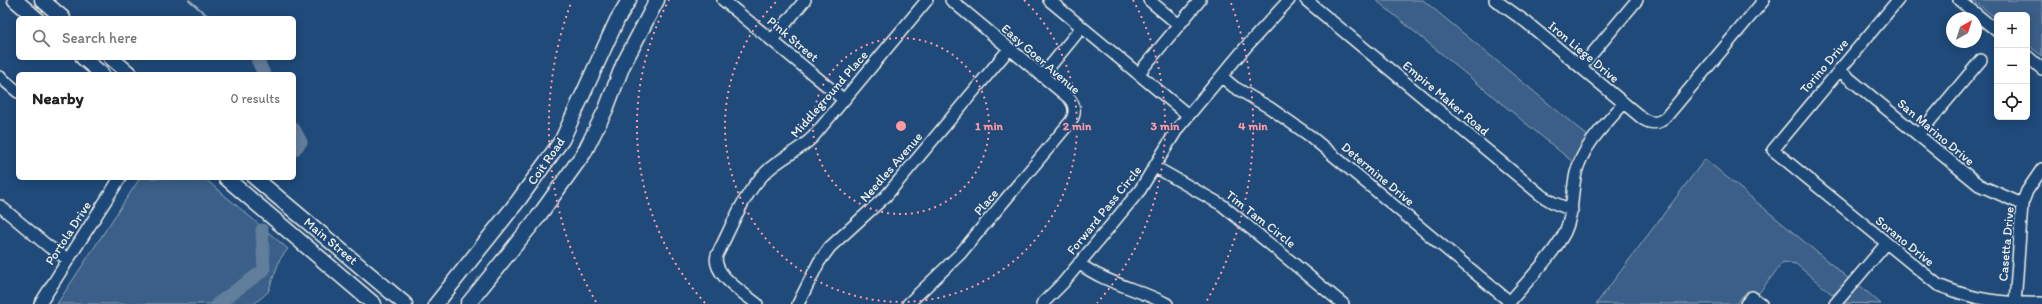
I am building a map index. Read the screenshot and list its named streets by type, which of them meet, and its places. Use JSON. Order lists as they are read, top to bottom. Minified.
{"streets":{"main road":["Coit Road","Main Street"],"street":["Pink Street","Iron Liege Drive","Easy Goer Avenue","Torino Drive","Middleground Place","Empire Maker Road","San Marino Drive","Needles Avenue","Determine Drive","Place","Forward Pass Circle","Tim Tam Circle","Portola Drive","Sorano Drive","Casetta Drive"]},"crossings":[["Pink Street","Middleground Place"],["Easy Goer Avenue","Needles Avenue"],["Easy Goer Avenue","Place"],["Torino Drive","San Marino Drive"],["Torino Drive","Sorano Drive"],["San Marino Drive","Casetta Drive"],["Determine Drive","Forward Pass Circle"],["Forward Pass Circle","Tim Tam Circle"],["Sorano Drive","Casetta Drive"]],"north":"top right","page":{"map_buttons":["+","−"],"search":"Search here","heading":["Nearby","0 results"]},"rings":["1 min","2 min","3 min","4 min"]}
